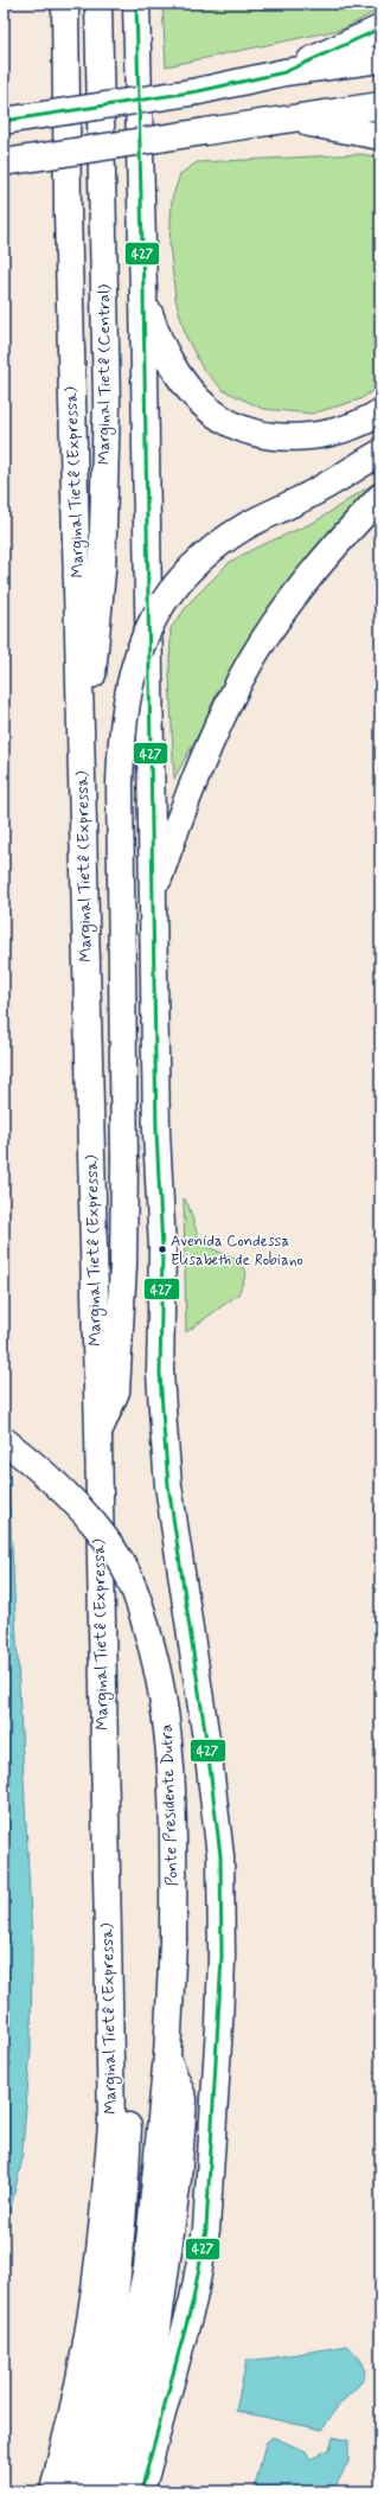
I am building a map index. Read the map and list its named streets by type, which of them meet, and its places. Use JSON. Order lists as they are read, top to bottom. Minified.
{"streets":{"highway":["Marginal Tietê (Central)","Marginal Tietê (Expressa)","Ponte Presidente Dutra"]},"crossings":[["Marginal Tietê (Central)","Marginal Tietê (Expressa)"]],"places":["Avenida Condessa Elisabeth de Robiano"],"lines":["transit line 427"]}
